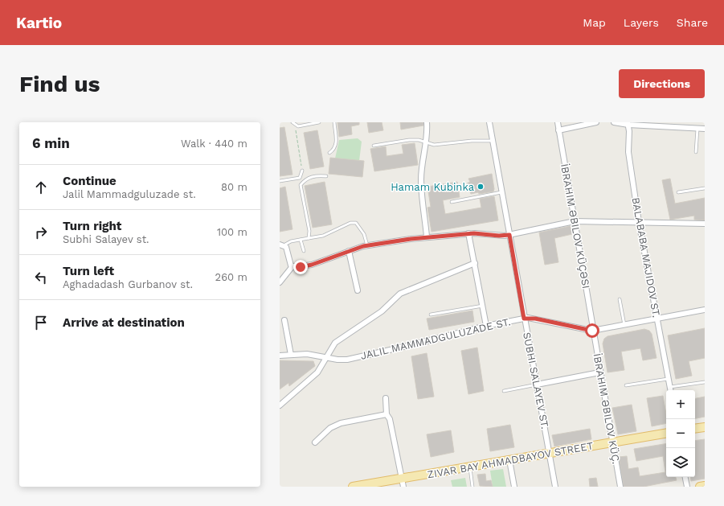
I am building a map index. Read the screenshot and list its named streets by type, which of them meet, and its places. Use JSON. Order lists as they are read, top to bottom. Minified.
{"streets":{"main road":["ZIVAR BAY AHMADBAYOV STREET"],"street":["İBRAHIM ƏBILOV KÜÇƏSI","BALABABA MAJIDOV ST.","JALIL MAMMADGULUZADE ST.","SUBHI SALAYEV ST.","İBRAHIM ƏBILOV KÜÇ."]},"crossings":[["İBRAHIM ƏBILOV KÜÇƏSI","JALIL MAMMADGULUZADE ST."],["İBRAHIM ƏBILOV KÜÇƏSI","İBRAHIM ƏBILOV KÜÇ."],["BALABABA MAJIDOV ST.","JALIL MAMMADGULUZADE ST."],["JALIL MAMMADGULUZADE ST.","SUBHI SALAYEV ST."],["JALIL MAMMADGULUZADE ST.","İBRAHIM ƏBILOV KÜÇ."],["SUBHI SALAYEV ST.","ZIVAR BAY AHMADBAYOV STREET"],["İBRAHIM ƏBILOV KÜÇ.","ZIVAR BAY AHMADBAYOV STREET"]],"places":["Hamam Kubinka"],"page":{"header":"Kartio","nav":["Map","Layers","Share"],"buttons":"Directions","title":"Find us","heading":["6 min","Walk · 440 m"],"list":[["Continue","Jalil Mammadguluzade st.","80 m"],["Turn right","Subhi Salayev st.","100 m"],["Turn left","Aghadadash Gurbanov st.","260 m"],"Arrive at destination"],"map_buttons":["+","−"]}}
